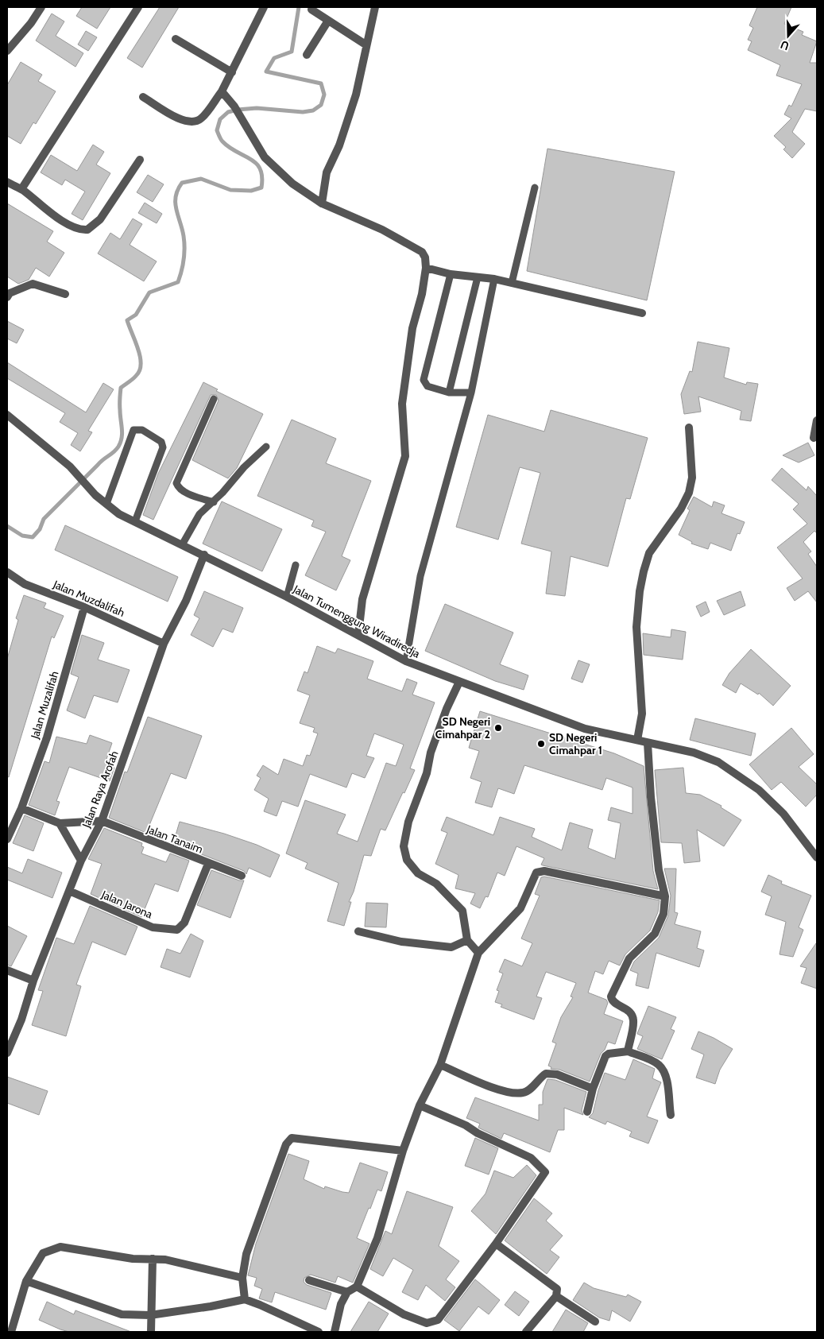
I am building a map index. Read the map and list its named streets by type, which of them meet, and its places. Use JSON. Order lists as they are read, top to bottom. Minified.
{"streets":{"street":["Jalan Muzdalifah","Jalan Tumenggung Wiradiredja","Jalan Muzalifah","Jalan Raya Arofah","Jalan Tanaim","Jalan Jarona"]},"crossings":[["Jalan Muzdalifah","Jalan Muzalifah"],["Jalan Muzdalifah","Jalan Raya Arofah"],["Jalan Tumenggung Wiradiredja","Jalan Raya Arofah"],["Jalan Raya Arofah","Jalan Tanaim"],["Jalan Raya Arofah","Jalan Jarona"],["Jalan Tanaim","Jalan Jarona"]],"places":["SD Negeri Cimahpar 2","SD Negeri Cimahpar 1"],"north":"bottom"}
